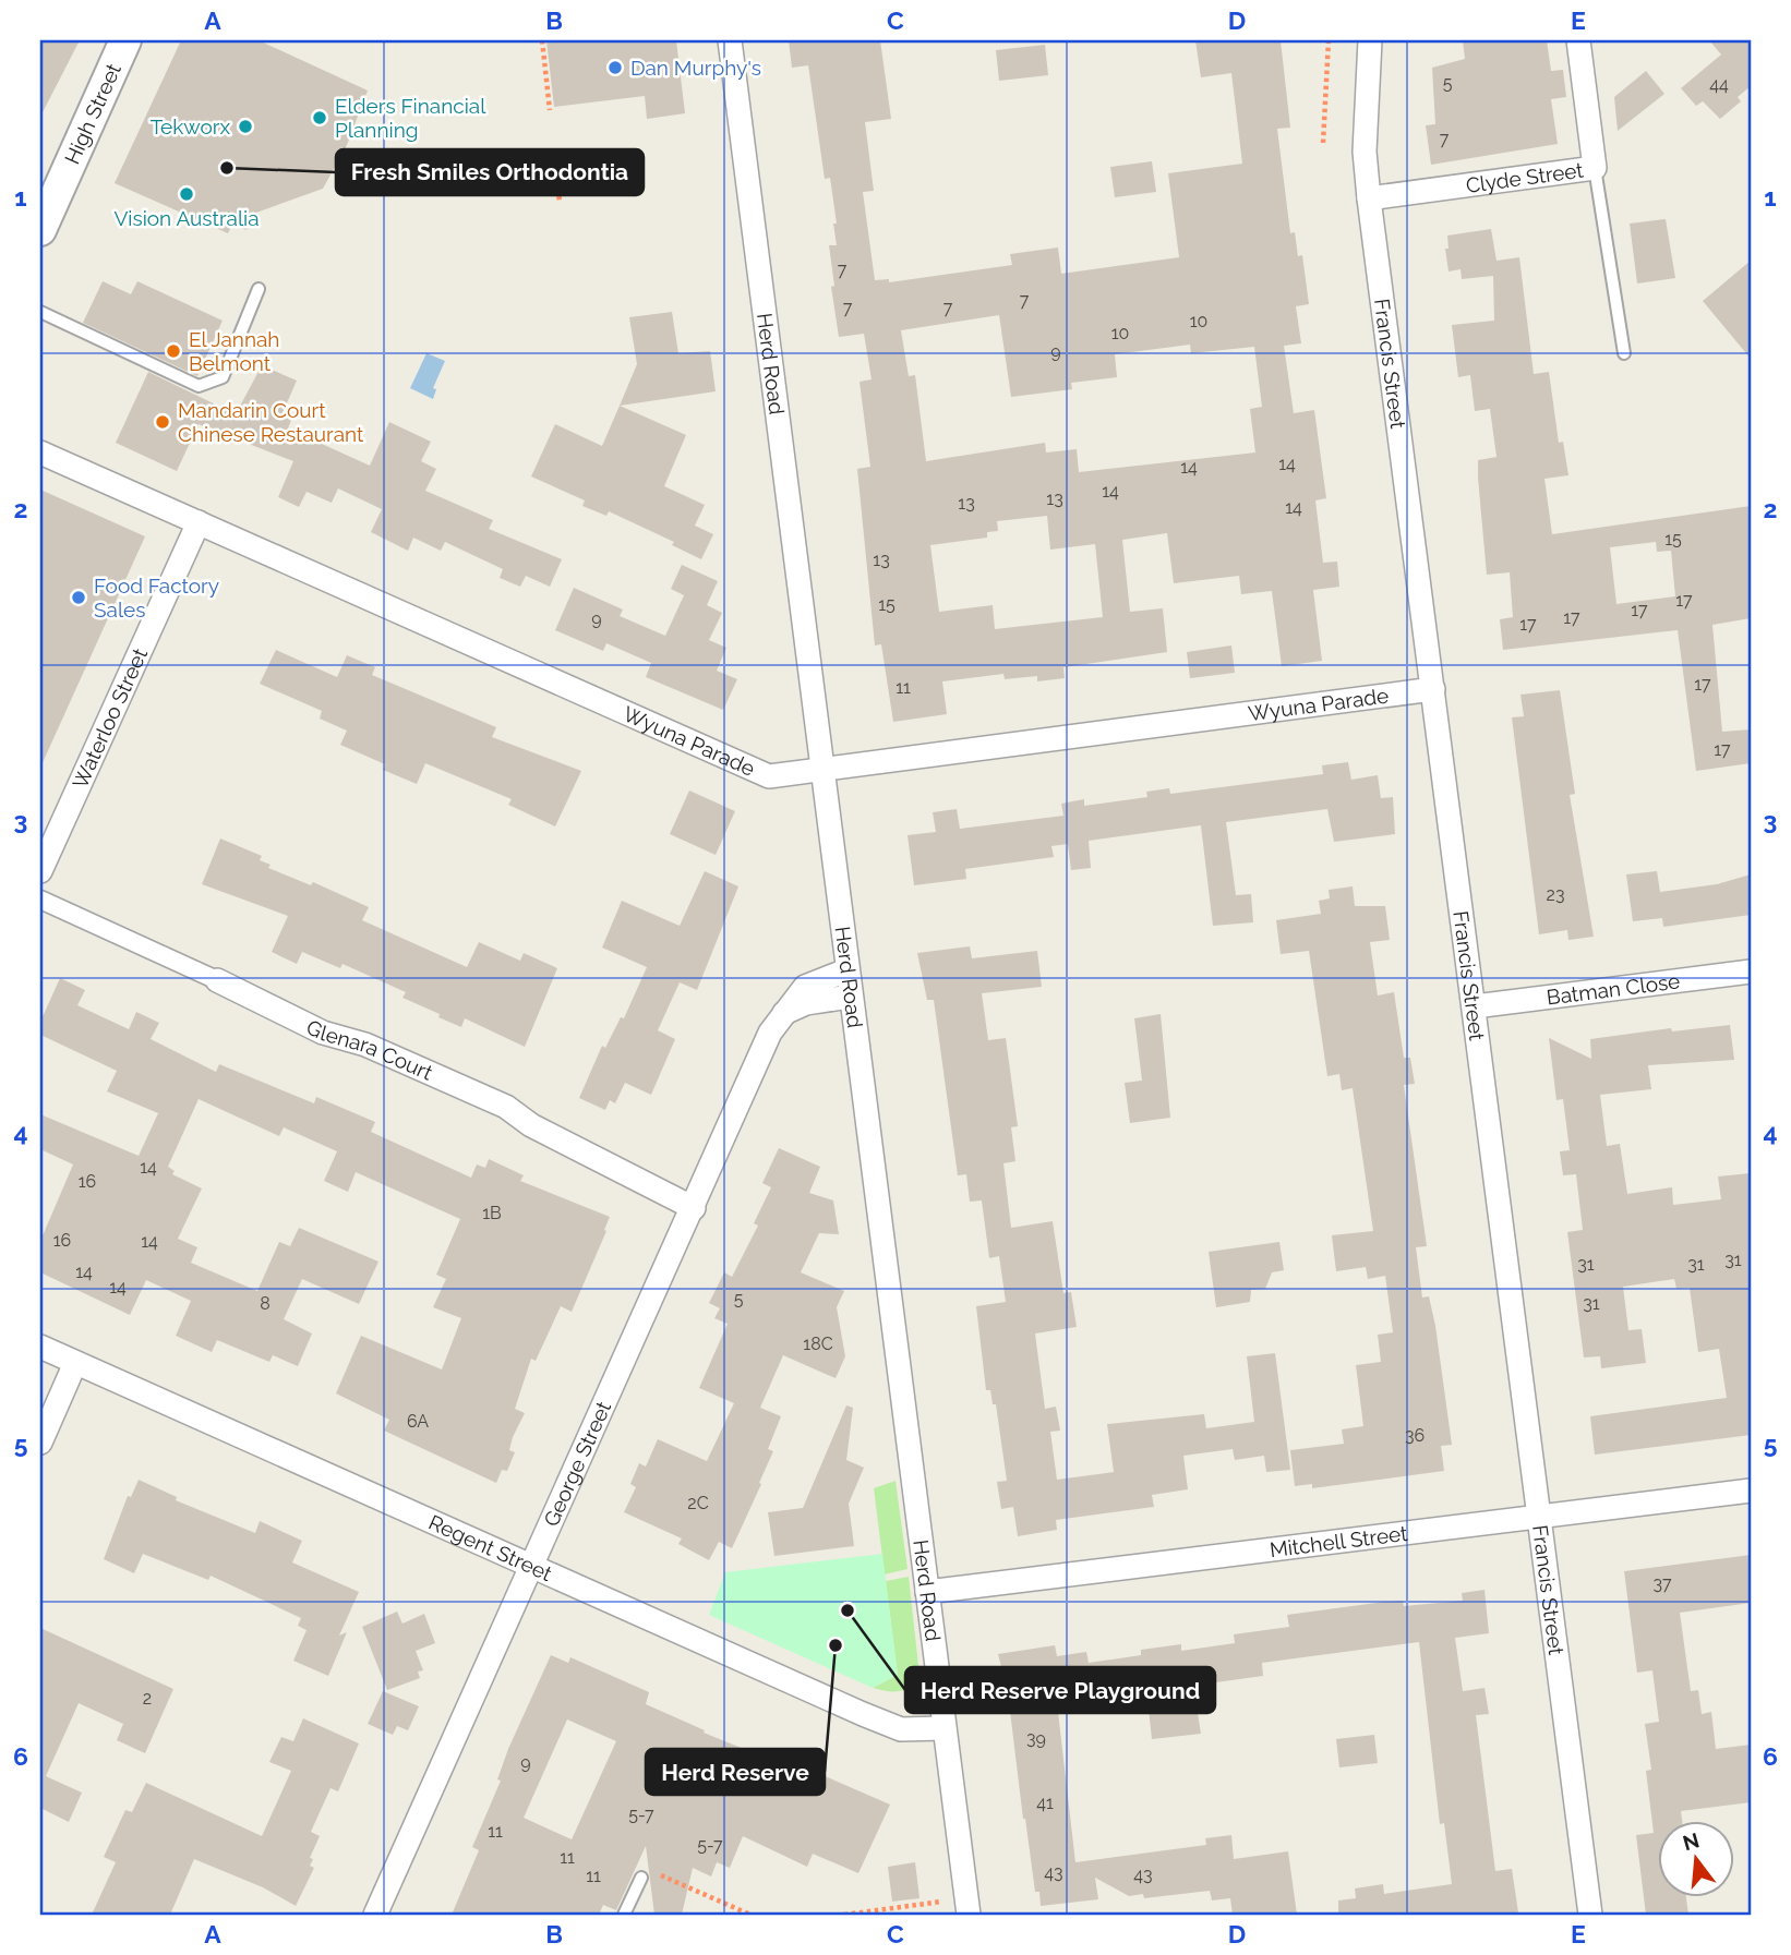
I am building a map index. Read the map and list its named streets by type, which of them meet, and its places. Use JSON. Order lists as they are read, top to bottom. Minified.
{"streets":{"street":["High Street","Clyde Street","Herd Road","Francis Street","Wyuna Parade","Waterloo Street","Batman Close","Glenara Court","George Street","Mitchell Street","Regent Street"]},"crossings":[["Clyde Street","Francis Street"],["Herd Road","Wyuna Parade"],["Herd Road","George Street"],["Herd Road","Mitchell Street"],["Herd Road","Regent Street"],["Francis Street","Wyuna Parade"],["Francis Street","Batman Close"],["Francis Street","Mitchell Street"],["Wyuna Parade","Waterloo Street"],["Glenara Court","George Street"],["George Street","Regent Street"]],"places":["Dan Murphy's","Elders Financial Planning","Tekworx","Fresh Smiles Orthodontia","Vision Australia","El Jannah Belmont","Mandarin Court Chinese Restaurant","Food Factory Sales","Herd Reserve Playground","Herd Reserve"],"house_numbers":["5","44","7","7","7","7","7","10","10","9","14","14","14","13","13","14","15","13","17","15","17","17","9","17","17","11","17","23","14","16","1B","16","14","31","31","31","14","14","5","8","31","18C","6A","36","2C","37","2","39","9","41","5-7","11","5-7","11","43","43","11"],"north":"top","grid":{"columns":["A","B","C","D","E"],"rows":["1","2","3","4","5","6"]}}
